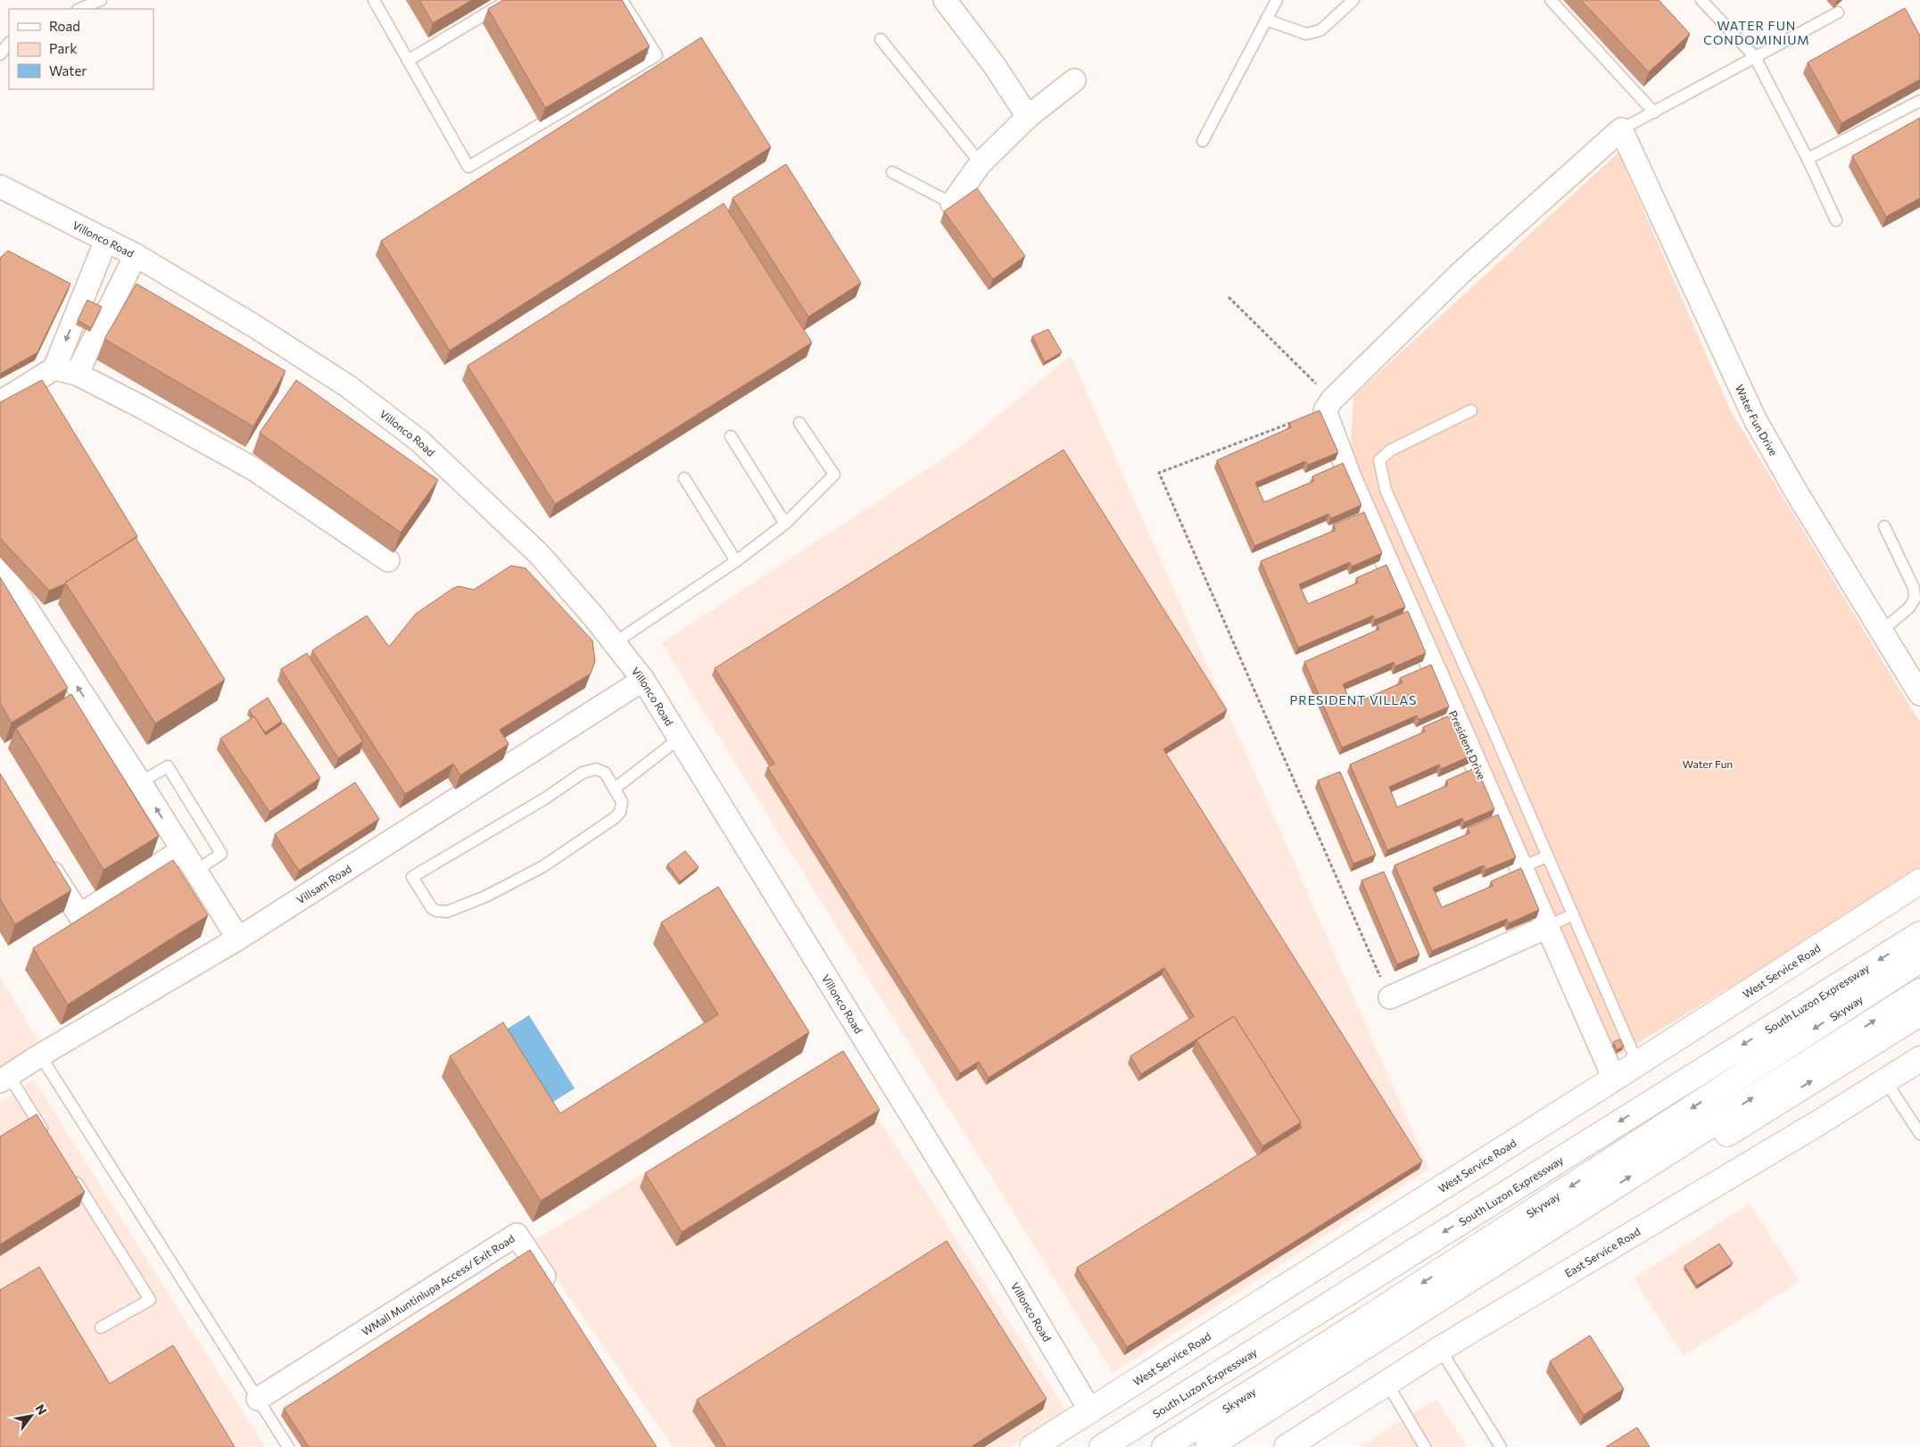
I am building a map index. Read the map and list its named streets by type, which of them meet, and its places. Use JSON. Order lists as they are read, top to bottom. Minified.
{"streets":{"main road":["West Service Road","South Luzon Expressway","Skyway","East Service Road"],"street":["Villonco Road","Water Fun Drive","President Drive","Villsam Road","WMall Muntinlupa Access/ Exit Road"]},"crossings":[["Villonco Road","Villsam Road"],["Villonco Road","West Service Road"],["President Drive","West Service Road"]],"districts":["WATER FUN CONDOMINIUM","PRESIDENT VILLAS"],"parks":["Water Fun"],"legend":["Road","Park","Water"],"north":"top right"}
